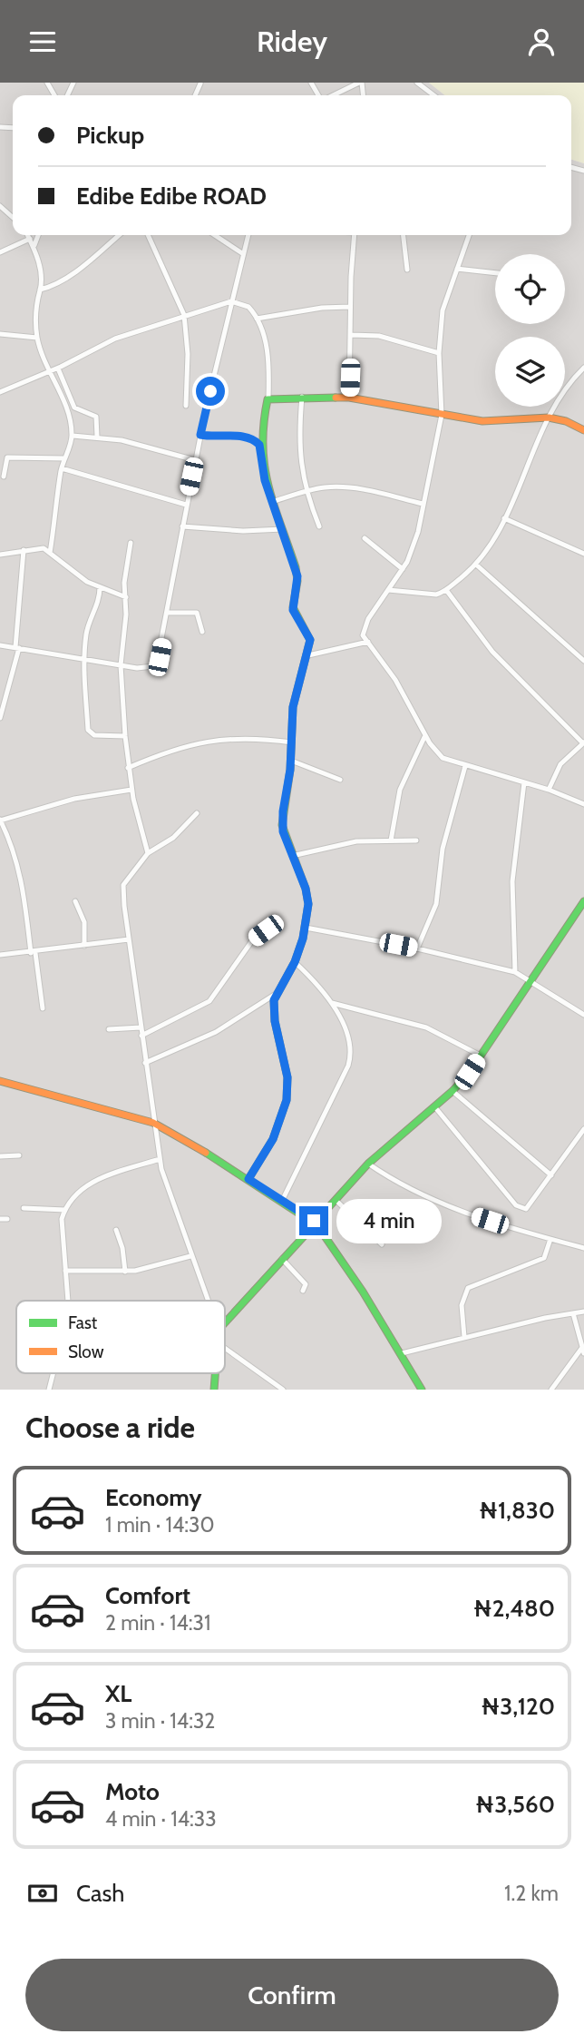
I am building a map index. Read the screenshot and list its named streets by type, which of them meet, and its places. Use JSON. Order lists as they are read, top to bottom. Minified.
{"legend":["Fast","Slow"],"page":{"header":"Ridey","banner":["Pickup","Edibe Edibe ROAD"],"bubble":"4 min","heading":"Choose a ride","list":[{"name":"Economy","note":"1 min · 14:30","value":"₦1,830"},{"name":"Comfort","note":"2 min · 14:31","value":"₦2,480"},{"name":"XL","note":"3 min · 14:32","value":"₦3,120"},{"name":"Moto","note":"4 min · 14:33","value":"₦3,560"}],"pay":["Cash","1.2 km"],"buttons":"Confirm"}}
